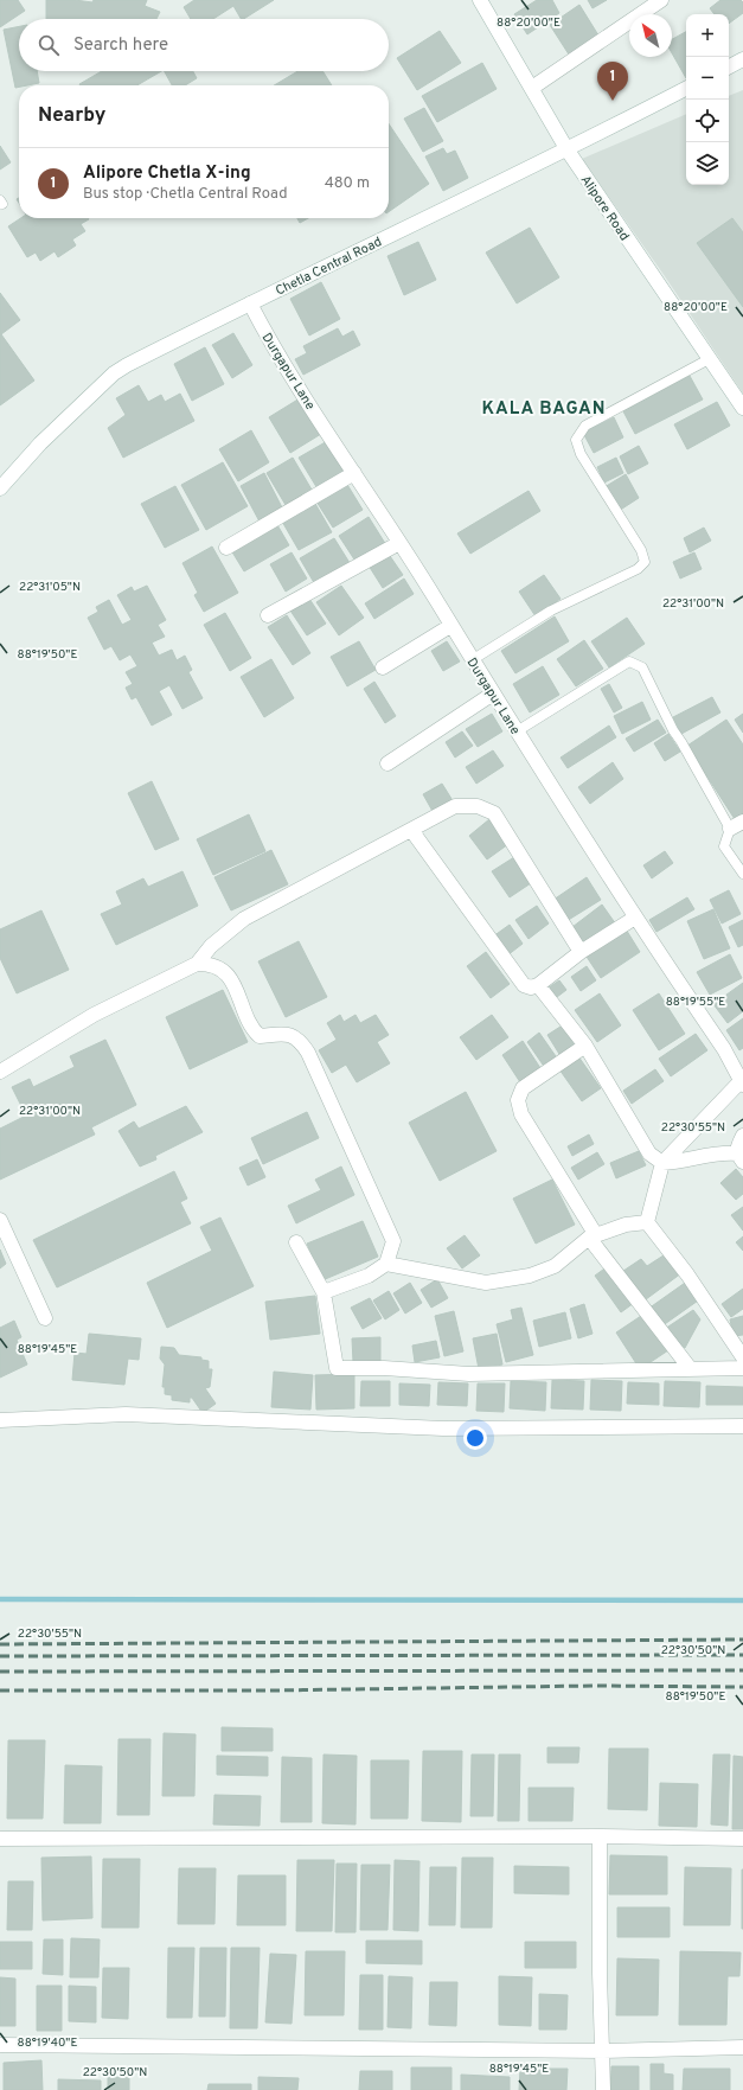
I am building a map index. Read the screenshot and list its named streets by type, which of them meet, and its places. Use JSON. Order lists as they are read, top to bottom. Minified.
{"streets":{"street":["Alipore Road","Chetla Central Road","Durgapur Lane"]},"crossings":[["Alipore Road","Chetla Central Road"],["Chetla Central Road","Durgapur Lane"]],"districts":["KALA BAGAN"],"north":"top left","page":{"map_buttons":["+","−"],"search":"Search here","pins":"1","heading":"Nearby","list":[{"mark":"1","name":"Alipore Chetla X-ing","note":"Bus stop · Chetla Central Road","value":"480 m"}]},"coordinates":["88°20'00\"E","22°31'05\"N","22°31'00\"N","88°19'50\"E","88°19'55\"E","22°30'55\"N","88°19'45\"E","22°30'50\"N","88°19'40\"E"]}
